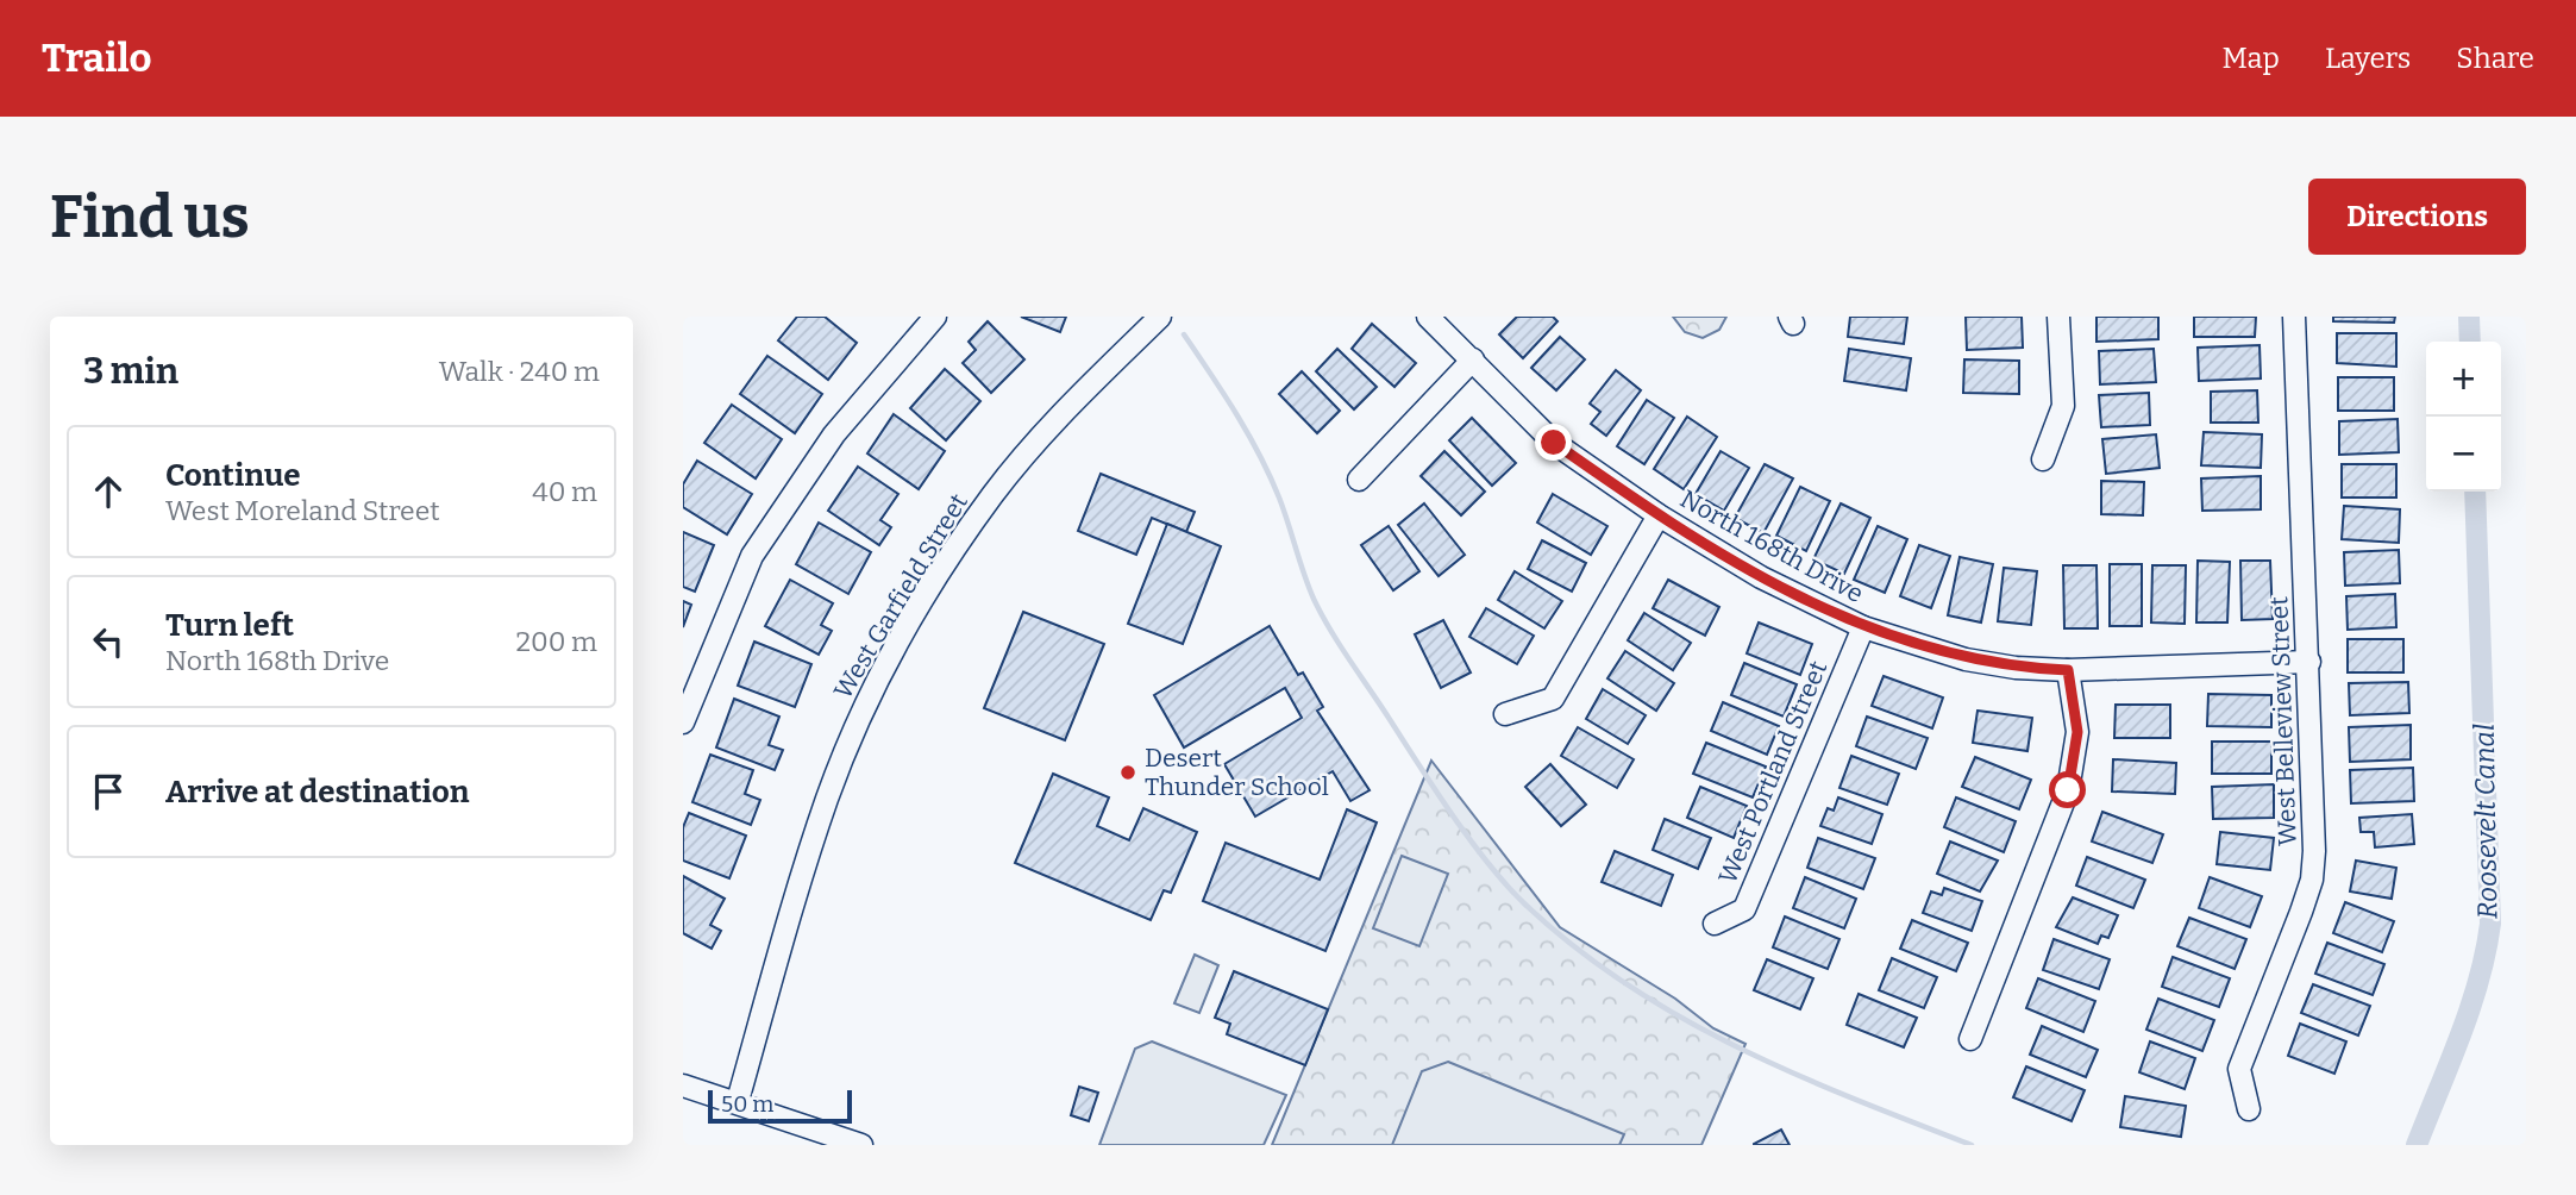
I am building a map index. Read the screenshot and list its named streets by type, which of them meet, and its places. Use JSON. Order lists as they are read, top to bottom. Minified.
{"streets":{"street":["North 168th Drive","West Garfield Street","West Belleview Street","West Portland Street"]},"crossings":[["North 168th Drive","West Belleview Street"],["North 168th Drive","West Portland Street"]],"water":["Roosevelt Canal"],"places":["Desert Thunder School"],"scale_bar":"50 m","page":{"header":"Trailo","nav":["Map","Layers","Share"],"buttons":"Directions","title":"Find us","heading":["3 min","Walk · 240 m"],"map_buttons":["+","−"],"list":[["Continue","West Moreland Street","40 m"],["Turn left","North 168th Drive","200 m"],"Arrive at destination"],"scale":"50 m"}}
